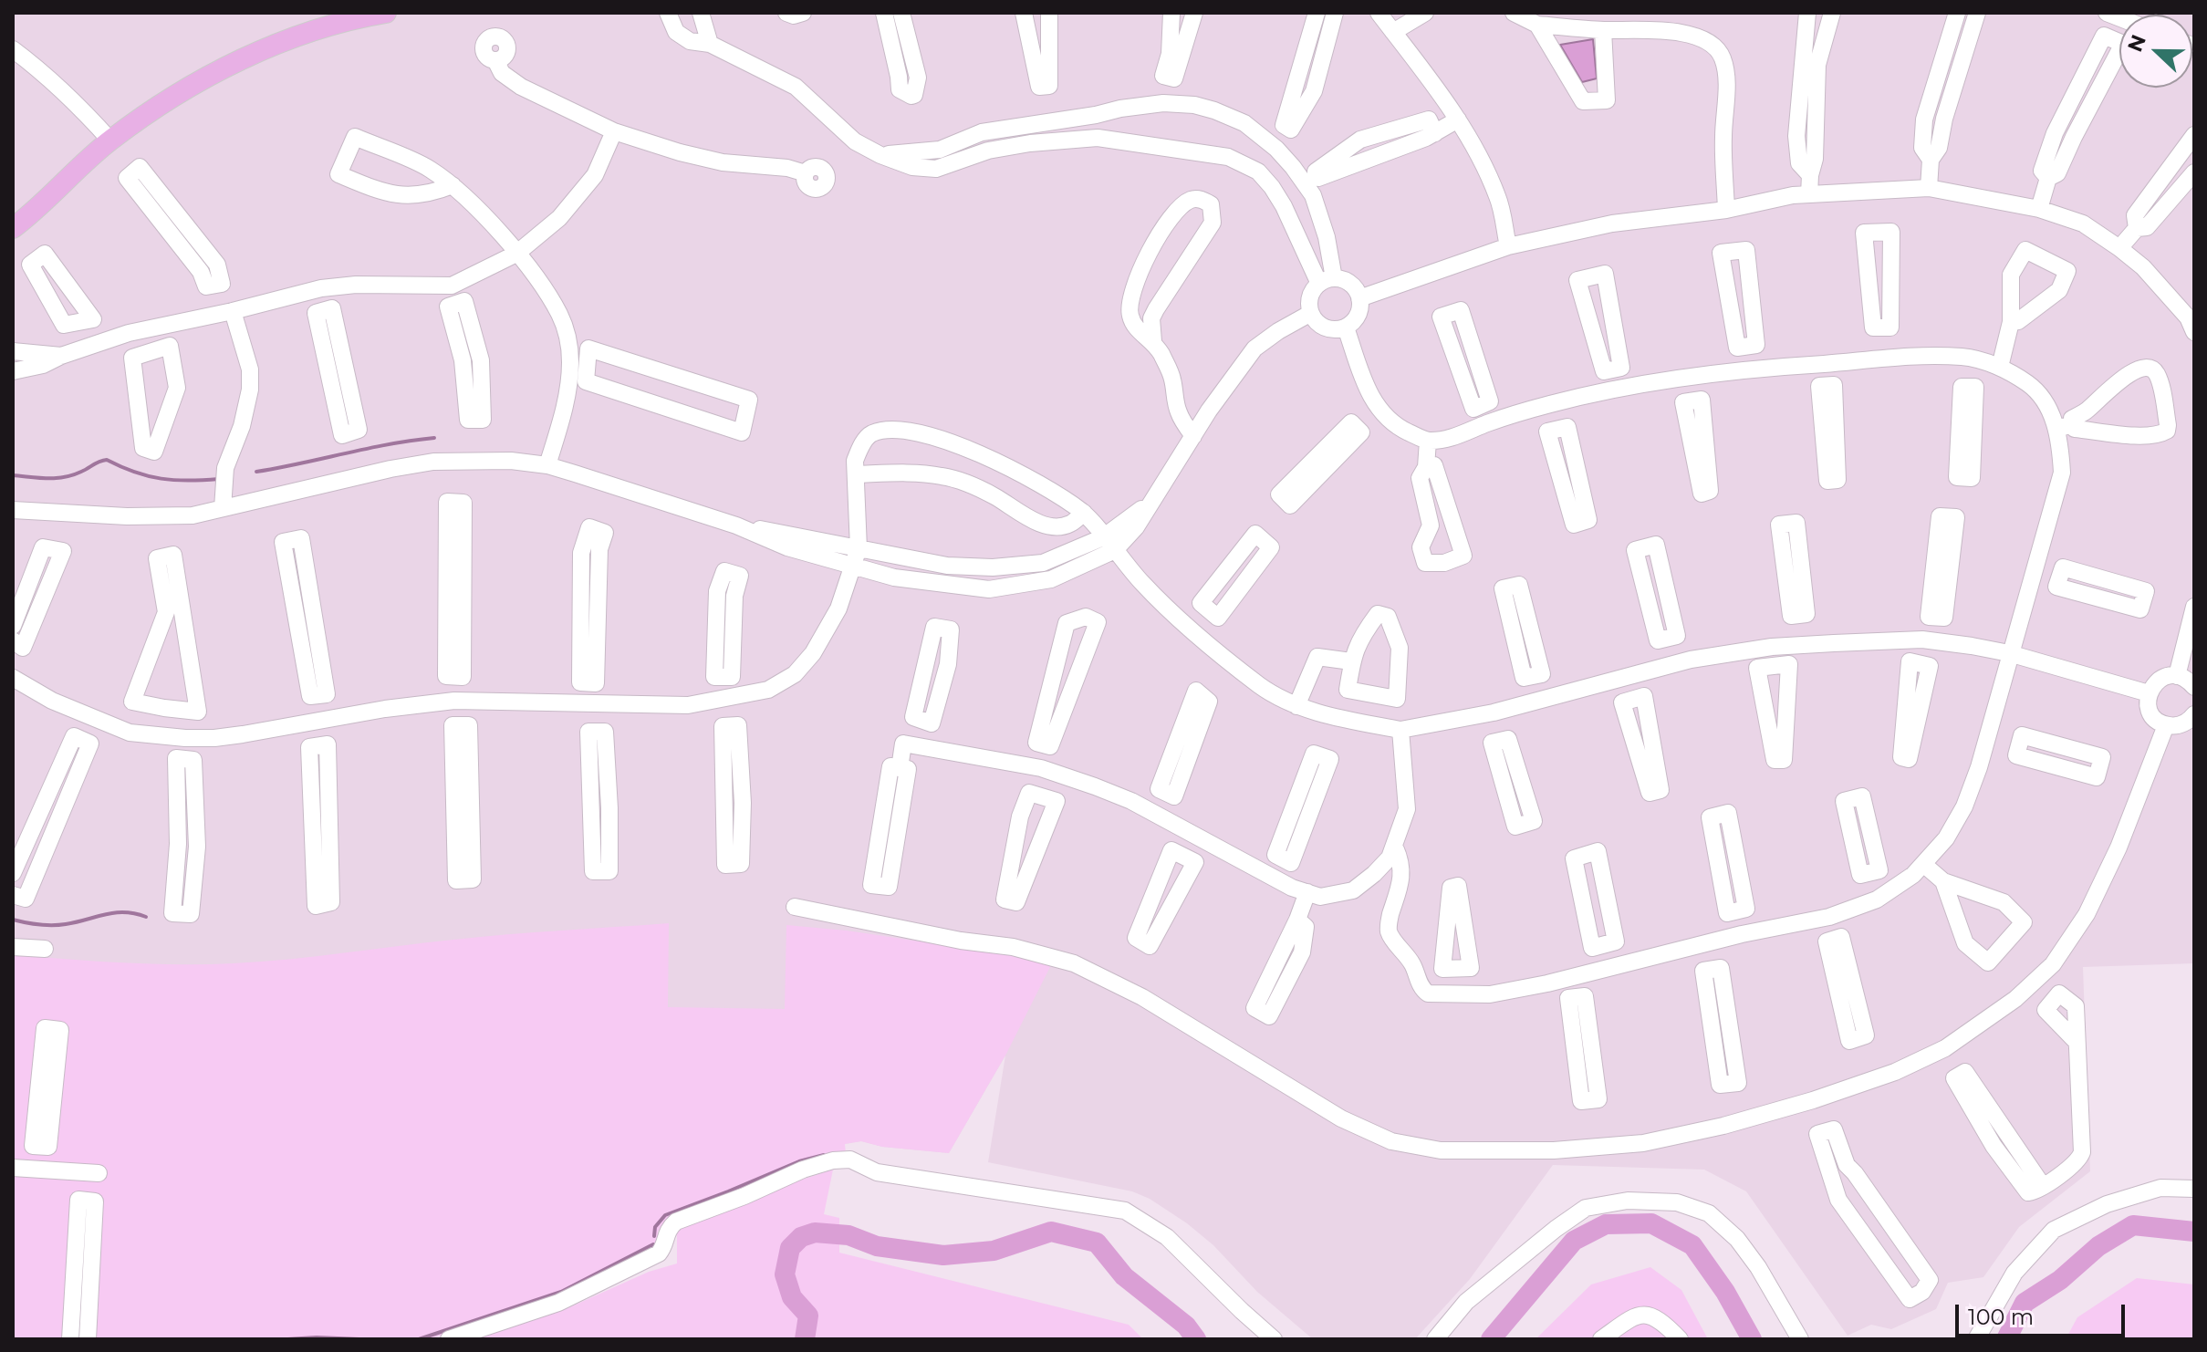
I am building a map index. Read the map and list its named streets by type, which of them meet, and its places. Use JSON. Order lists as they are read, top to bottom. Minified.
{"scale_bar":"100 m","north":"left"}
